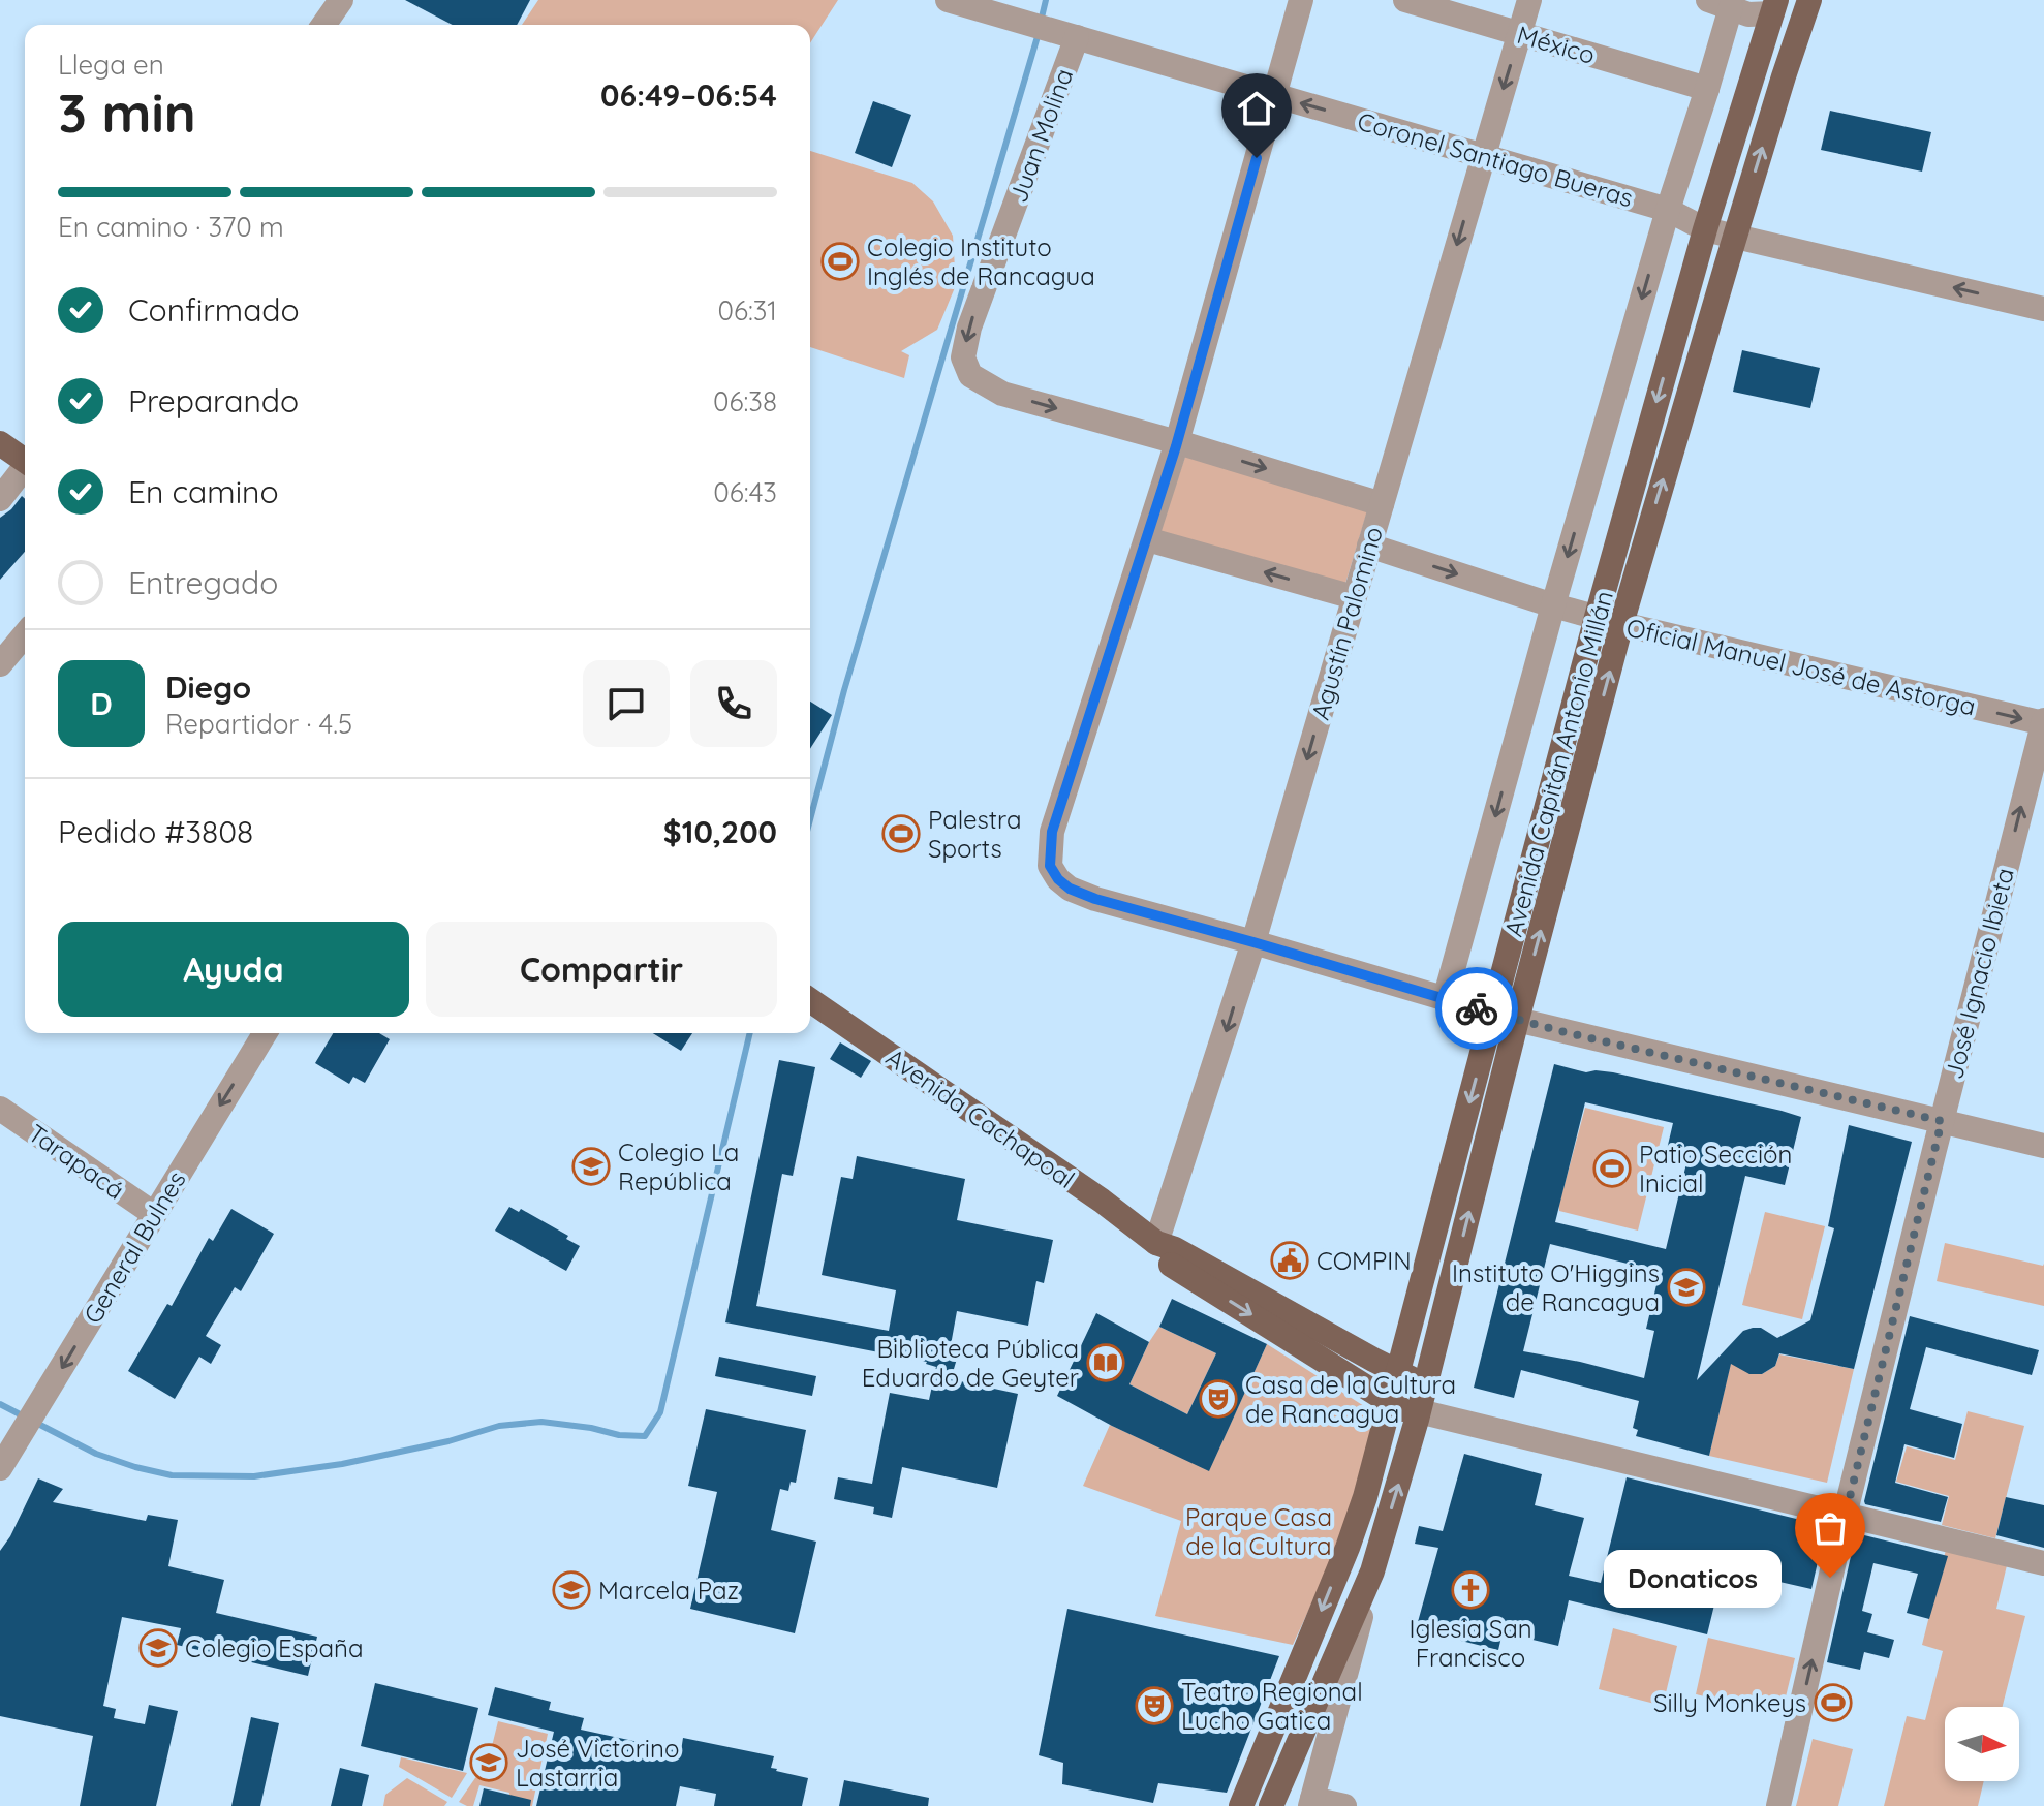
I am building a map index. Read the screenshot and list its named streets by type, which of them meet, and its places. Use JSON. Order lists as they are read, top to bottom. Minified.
{"streets":{"main road":["Avenida Capitán Antonio Millán","Avenida Cachapoal"],"street":["México","Juan Molina","Coronel Santiago Bueras","Agustín Palomino","Oficial Manuel José de Astorga","José Ignacio Ibieta","Tarapacá","General Bulnes"]},"crossings":[["México","Agustín Palomino"],["México","Avenida Capitán Antonio Millán"],["Juan Molina","Coronel Santiago Bueras"],["Coronel Santiago Bueras","Agustín Palomino"],["Coronel Santiago Bueras","Avenida Capitán Antonio Millán"],["Agustín Palomino","Oficial Manuel José de Astorga"],["Agustín Palomino","Avenida Cachapoal"],["Oficial Manuel José de Astorga","Avenida Capitán Antonio Millán"],["Oficial Manuel José de Astorga","José Ignacio Ibieta"],["Avenida Capitán Antonio Millán","Avenida Cachapoal"],["Tarapacá","General Bulnes"]],"one_way":["Coronel Santiago Bueras","Oficial Manuel José de Astorga","José Ignacio Ibieta","General Bulnes"],"parks":["Parque Casa de la Cultura"],"places":{"sports":["Colegio Instituto Inglés de Rancagua","Palestra Sports","Patio Sección Inicial","Silly Monkeys"],"school or university":["Colegio La República","Instituto O'Higgins de Rancagua","Marcela Paz","Colegio España","José Victorino Lastarria"],"public building":["COMPIN"],"library":["Biblioteca Pública Eduardo de Geyter"],"theatre":["Casa de la Cultura de Rancagua","Teatro Regional Lucho Gatica"],"other":["Donaticos"],"church":["Iglesia San Francisco"]},"north":"right","page":{"heading":["3 min","Llega en","06:49–06:54"],"panel":["Diego","Repartidor · 4.5","Pedido #3808","$10,200"],"bar":"En camino · 370 m","list":[["Confirmado","06:31"],["Preparando","06:38"],["En camino","06:43"],"Entregado"],"round":"D","buttons":["Ayuda","Compartir"],"bubble":"Donaticos"}}
